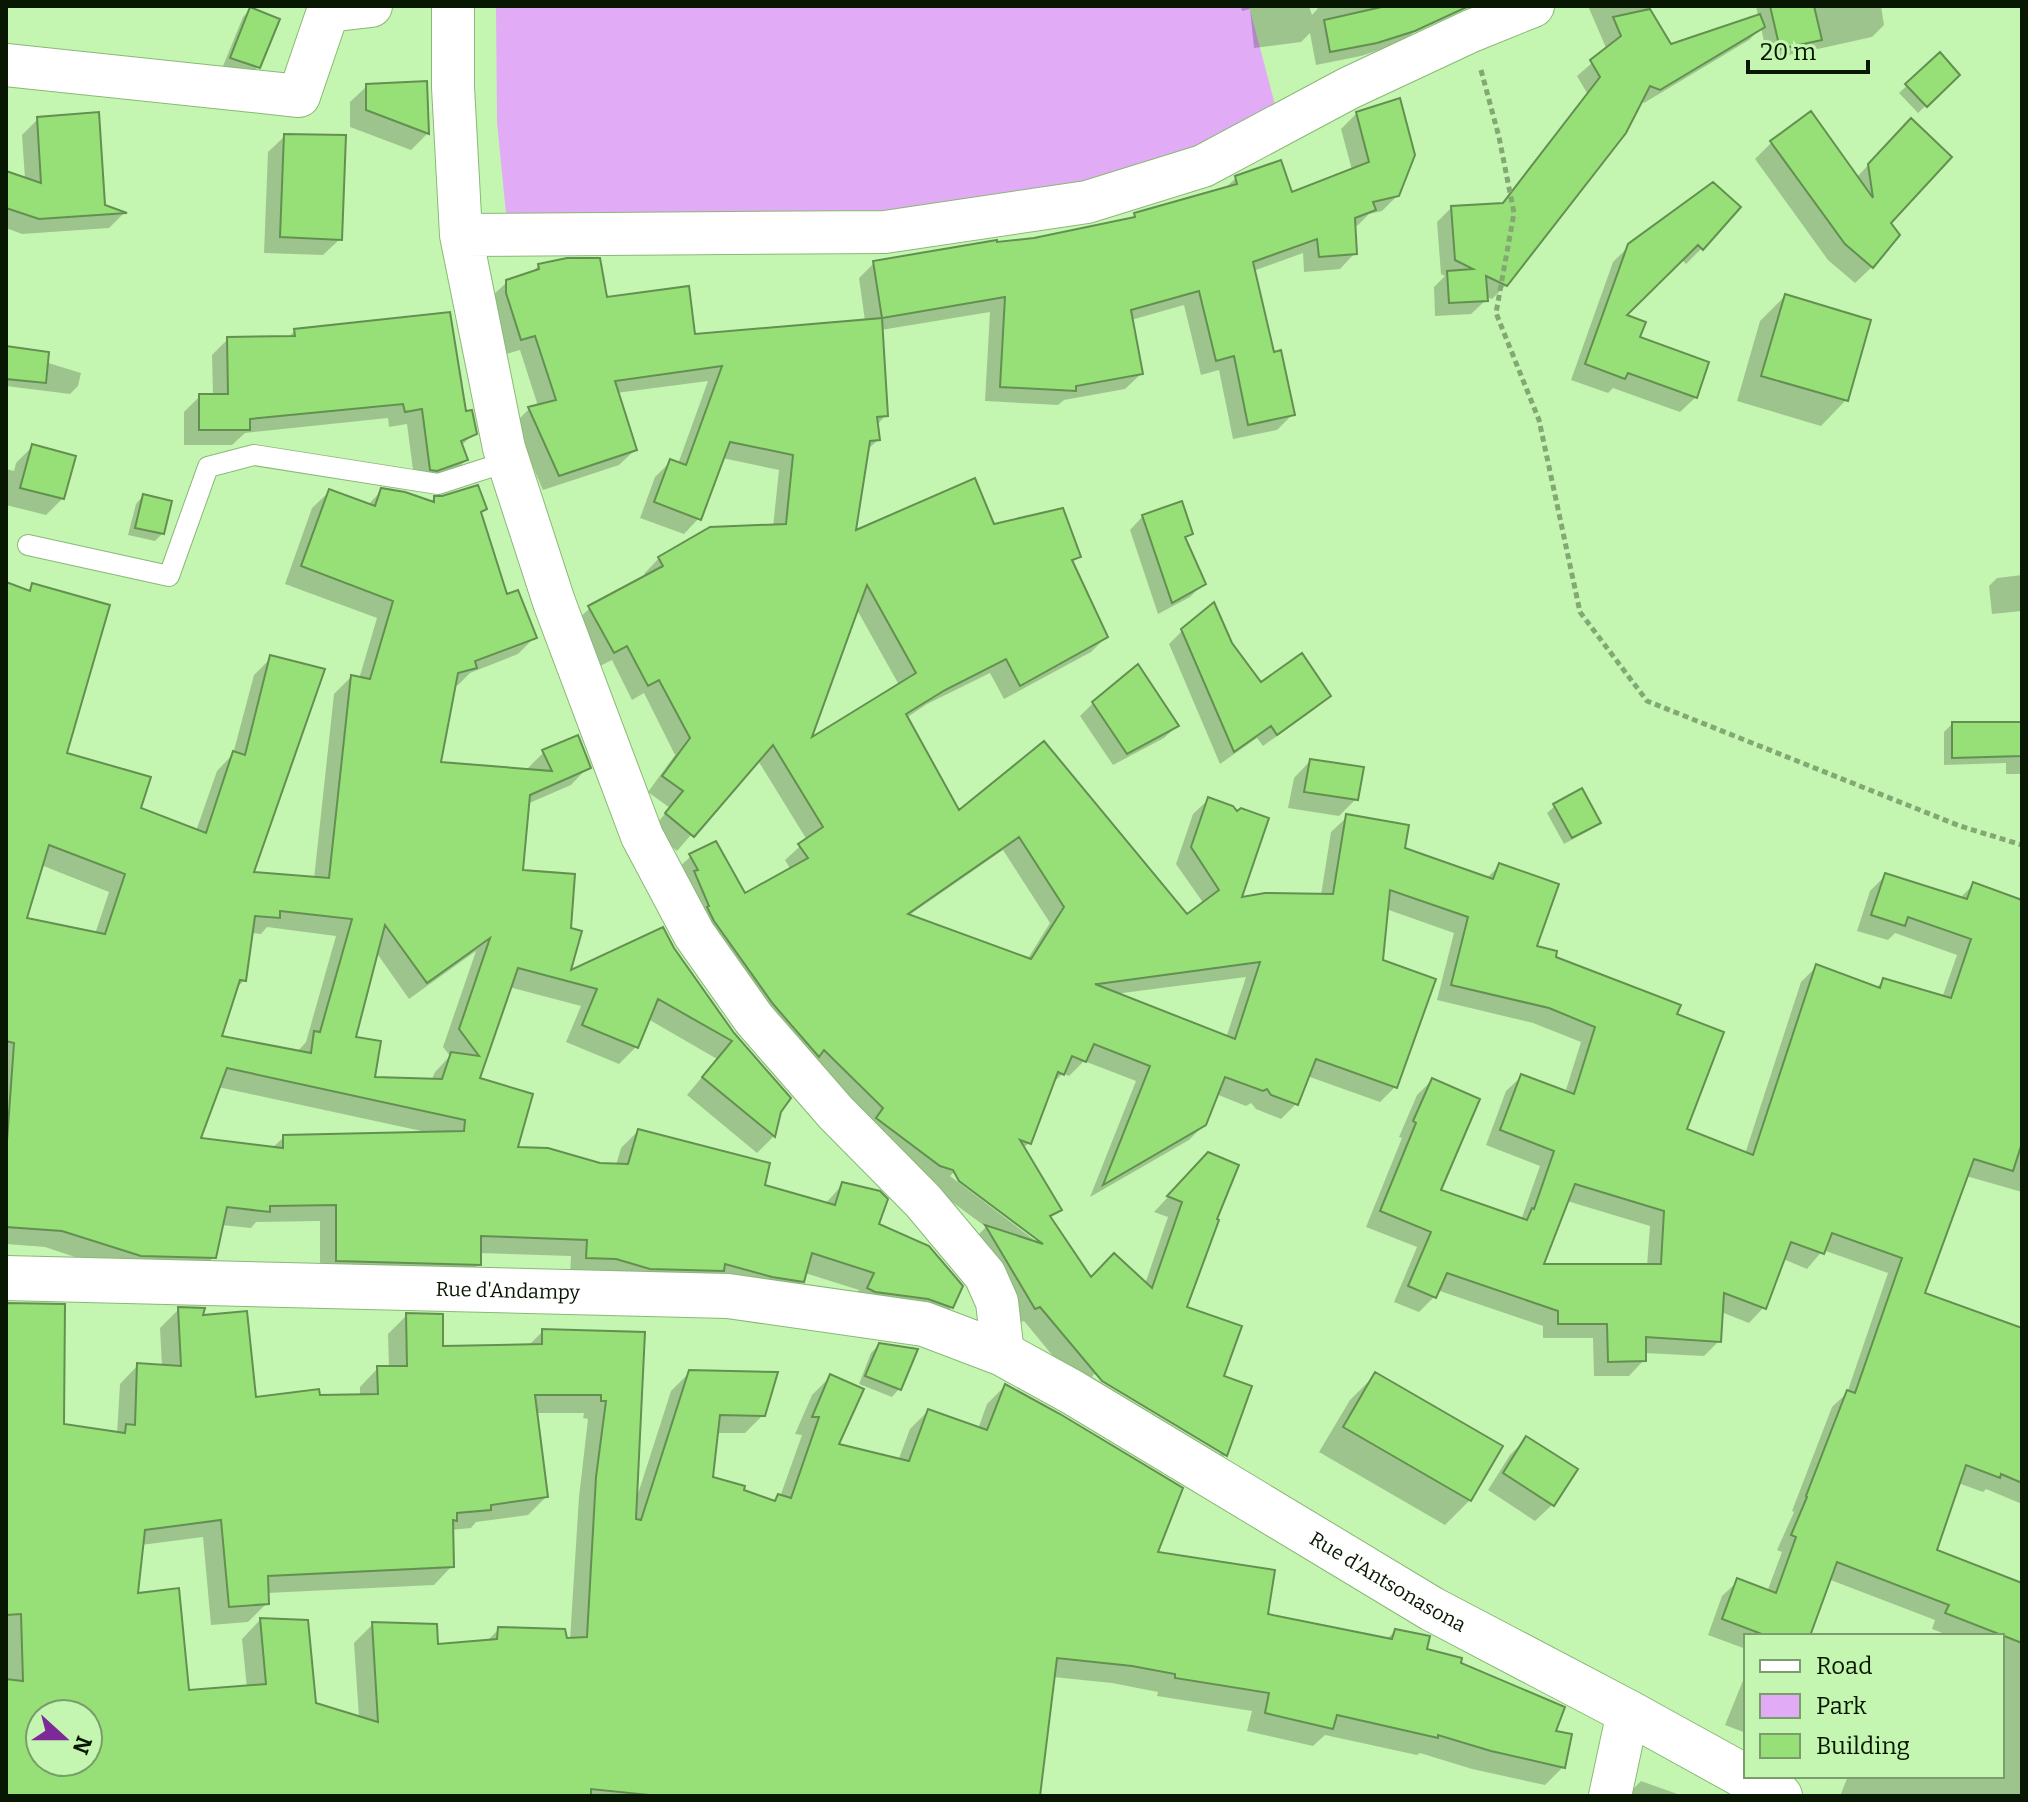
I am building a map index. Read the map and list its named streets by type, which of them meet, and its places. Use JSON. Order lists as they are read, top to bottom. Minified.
{"streets":{"street":["Rue d'Andampy","Rue d'Antsonasona"]},"crossings":[["Rue d'Andampy","Rue d'Antsonasona"]],"legend":["Road","Park","Building"],"scale_bar":"20 m","north":"right"}
